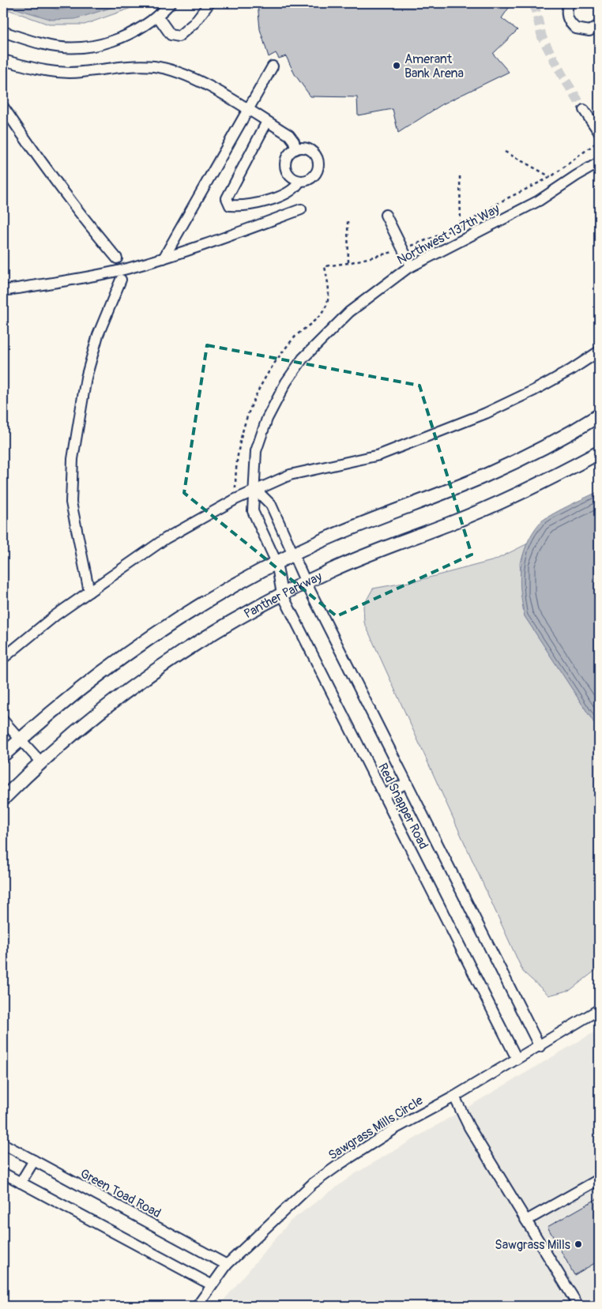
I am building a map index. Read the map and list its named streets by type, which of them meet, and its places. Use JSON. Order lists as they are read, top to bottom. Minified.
{"streets":{"main road":["Panther Parkway"],"street":["Northwest 137th Way","Red Snapper Road","Sawgrass Mills Circle","Green Toad Road"]},"crossings":[["Northwest 137th Way","Red Snapper Road"],["Panther Parkway","Red Snapper Road"],["Red Snapper Road","Sawgrass Mills Circle"],["Sawgrass Mills Circle","Green Toad Road"]],"places":["Amerant Bank Arena","Sawgrass Mills"]}
